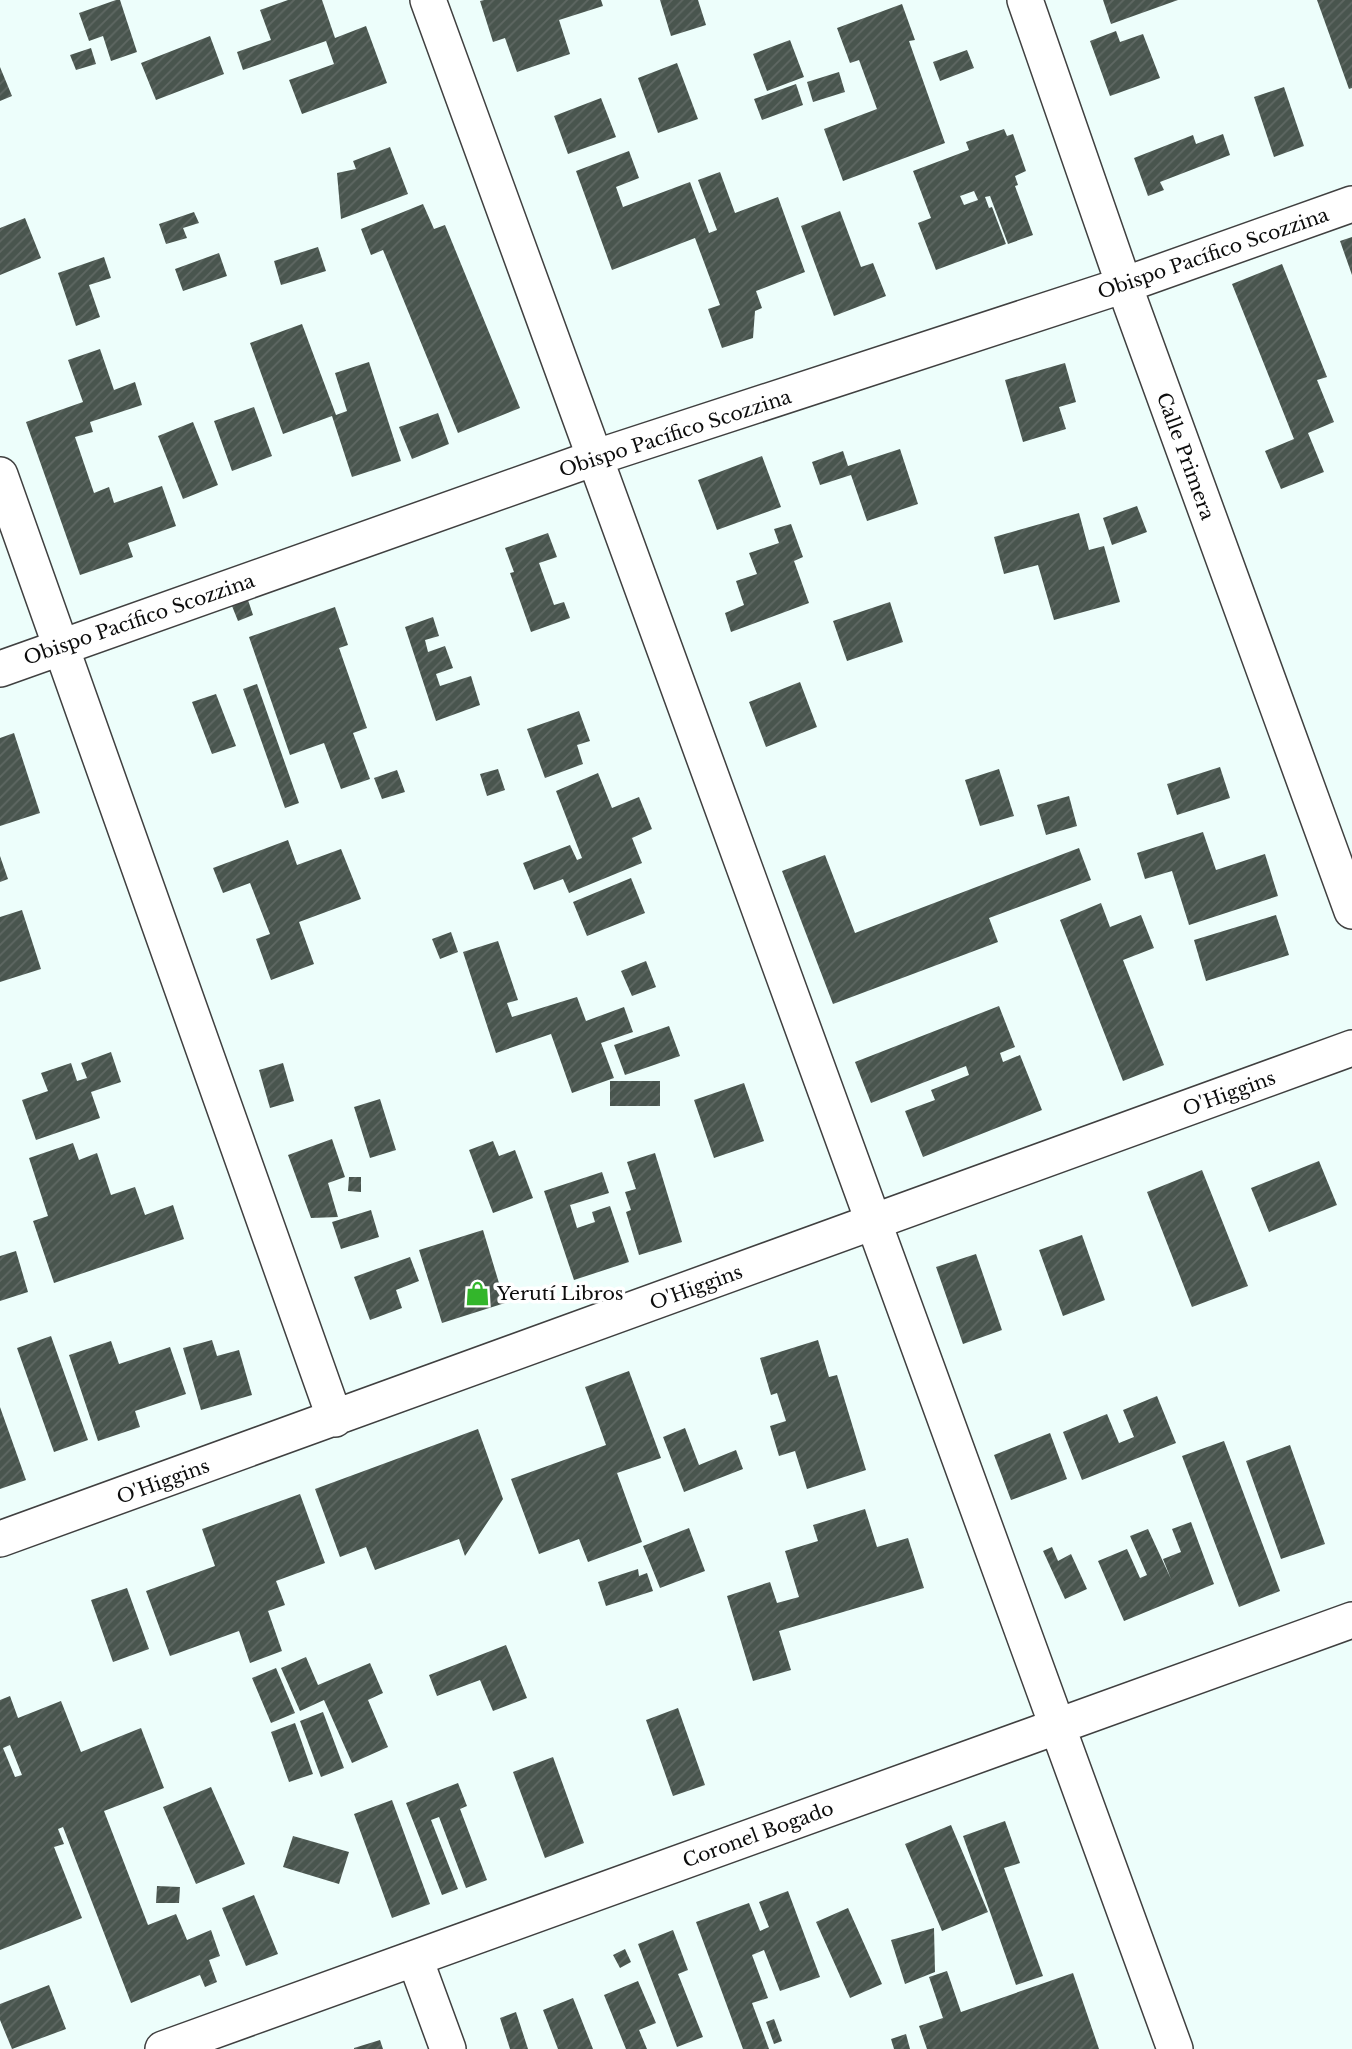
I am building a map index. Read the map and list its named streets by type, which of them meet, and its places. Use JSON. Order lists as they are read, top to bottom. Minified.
{"streets":{"street":["Obispo Pacífico Scozzina","Calle Primera","O'Higgins","Coronel Bogado"]},"crossings":[["Obispo Pacífico Scozzina","Calle Primera"]],"places":{"shop":["Yerutí Libros"]}}
